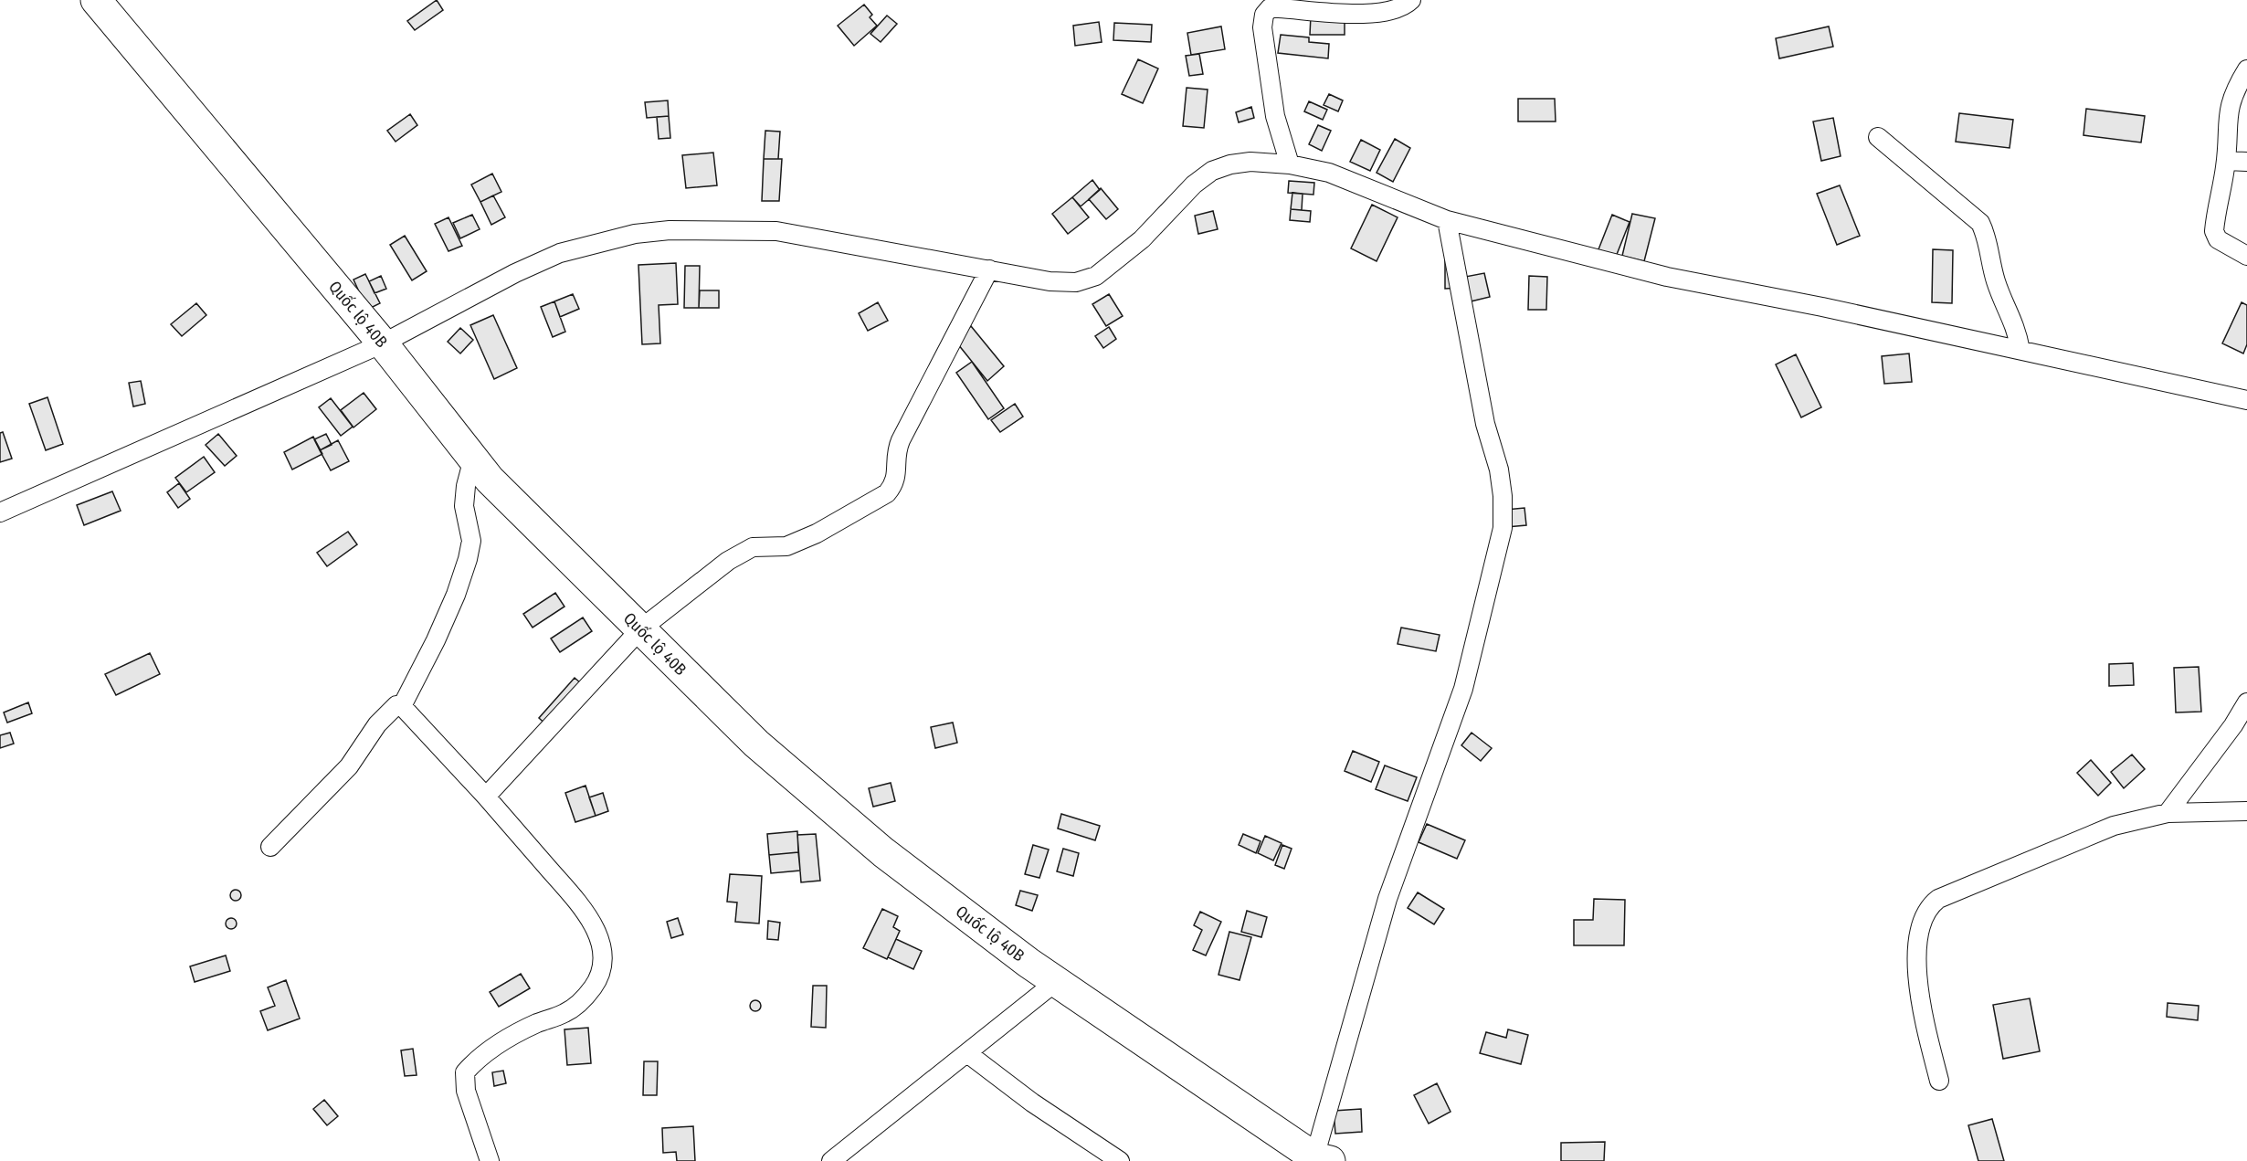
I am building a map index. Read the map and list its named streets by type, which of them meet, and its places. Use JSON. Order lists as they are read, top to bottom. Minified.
{"streets":{"highway":["Quốc lộ 40B"]}}
